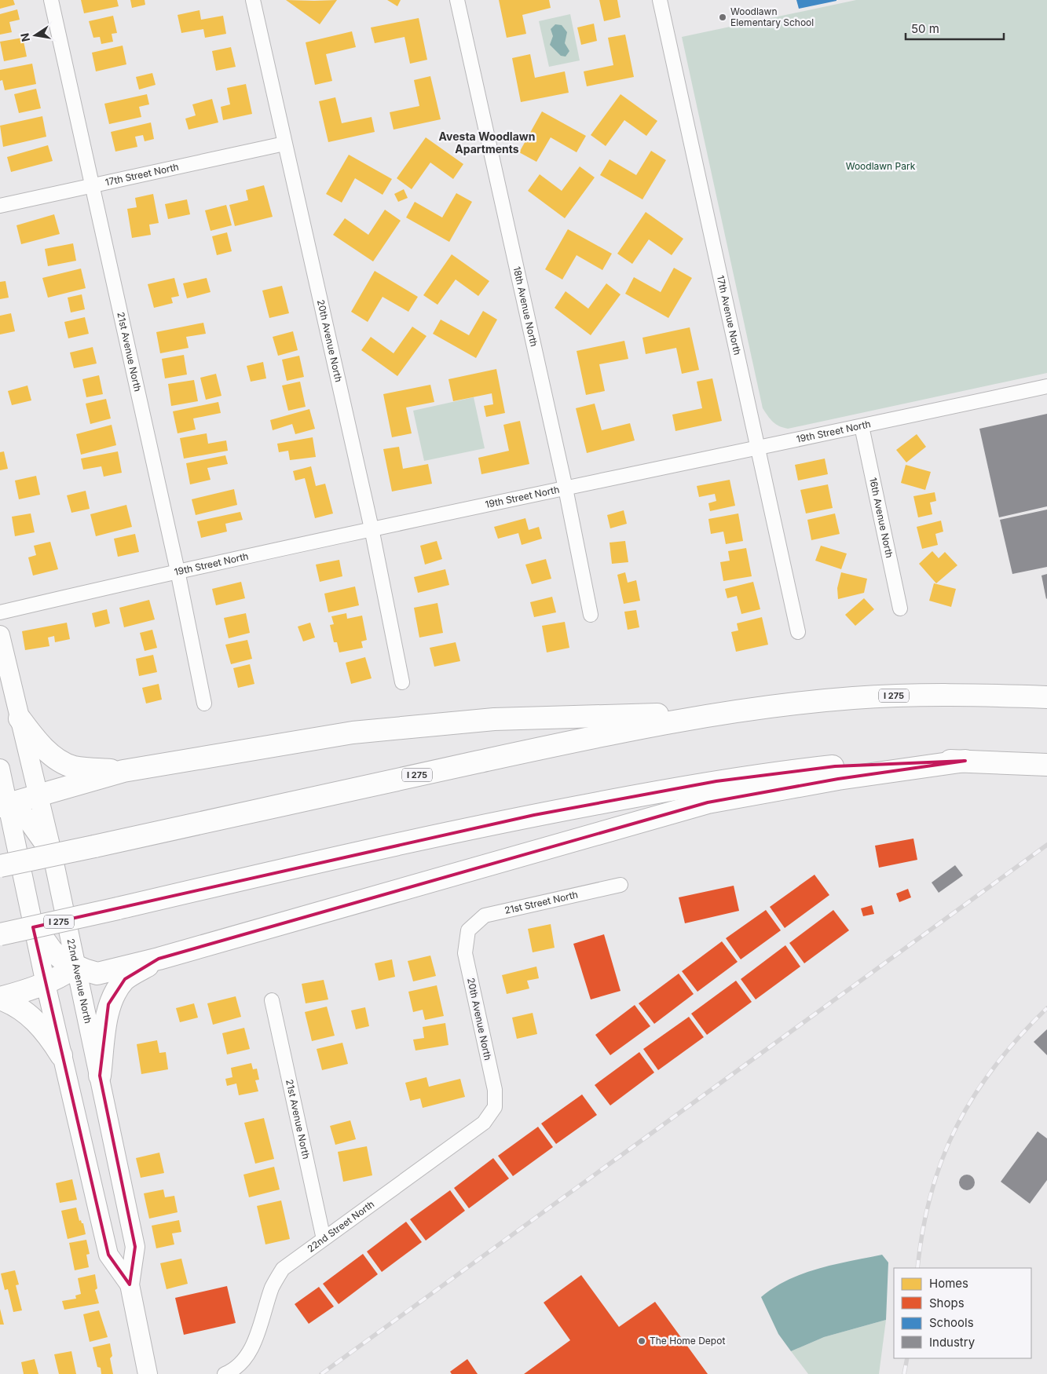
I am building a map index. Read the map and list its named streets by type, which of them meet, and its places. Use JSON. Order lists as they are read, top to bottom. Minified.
{"streets":{"highway":["I 275"],"main road":["22nd Avenue North"],"street":["17th Street North","18th Avenue North","17th Avenue North","20th Avenue North","21st Avenue North","19th Street North","16th Avenue North","21st Street North","22nd Street North"]},"crossings":[["17th Street North","20th Avenue North"],["17th Street North","21st Avenue North"],["18th Avenue North","19th Street North"],["17th Avenue North","19th Street North"],["20th Avenue North","19th Street North"],["20th Avenue North","21st Street North"],["20th Avenue North","22nd Street North"],["21st Avenue North","19th Street North"],["21st Avenue North","22nd Street North"],["19th Street North","16th Avenue North"]],"districts":["Avesta Woodlawn Apartments"],"parks":["Woodlawn Park"],"places":["Woodlawn Elementary School","The Home Depot"],"legend":["Homes","Shops","Schools","Industry"],"scale_bar":"50 m","north":"left"}
